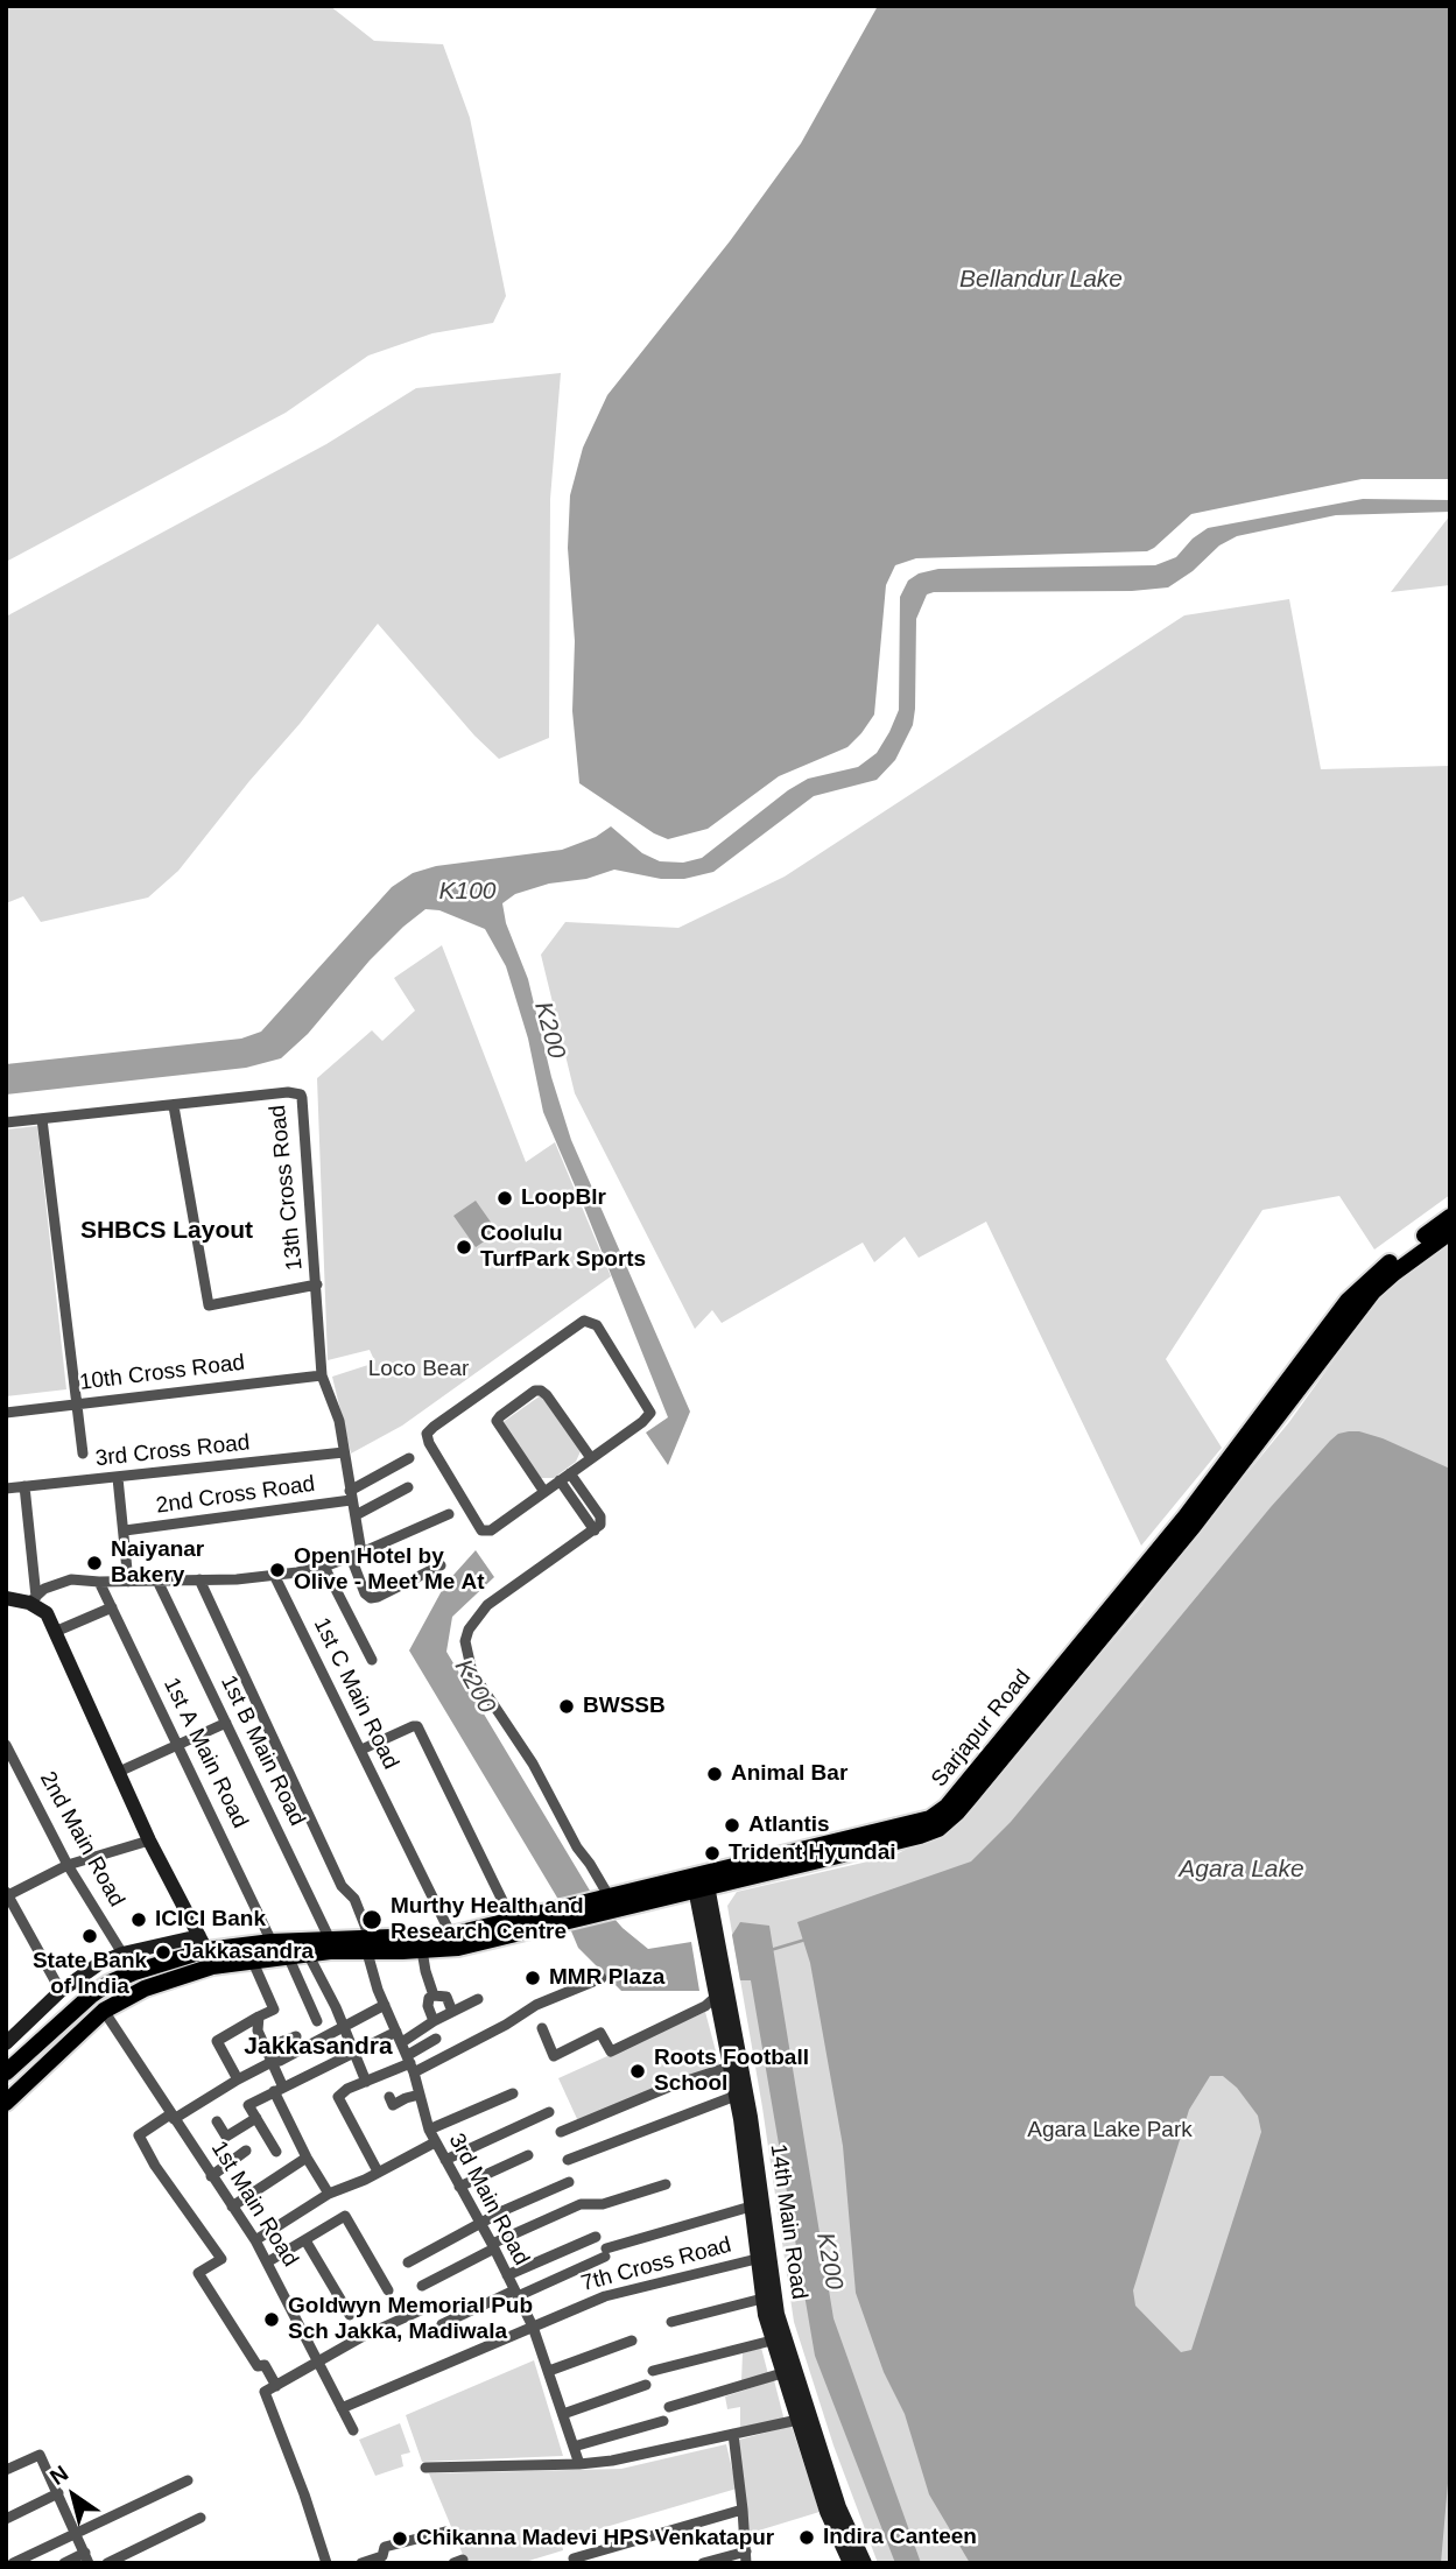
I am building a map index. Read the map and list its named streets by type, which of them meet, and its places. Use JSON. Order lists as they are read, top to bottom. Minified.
{"streets":{"main road":["Sarjapur Road","14th Main Road"],"street":["13th Cross Road","10th Cross Road","3rd Cross Road","2nd Cross Road","1st C Main Road","1st B Main Road","1st A Main Road","2nd Main Road","3rd Main Road","1st Main Road","7th Cross Road"]},"crossings":[["13th Cross Road","10th Cross Road"],["13th Cross Road","3rd Cross Road"],["13th Cross Road","2nd Cross Road"],["1st C Main Road","Sarjapur Road"],["Sarjapur Road","1st B Main Road"],["Sarjapur Road","1st A Main Road"],["Sarjapur Road","3rd Main Road"],["Sarjapur Road","14th Main Road"],["3rd Main Road","7th Cross Road"],["1st Main Road","7th Cross Road"],["14th Main Road","7th Cross Road"]],"districts":["SHBCS Layout","Jakkasandra"],"water":["Bellandur Lake","K100","K200","Agara Lake"],"parks":["Loco Bear","Agara Lake Park"],"places":["LoopBlr","Coolulu TurfPark Sports","Naiyanar Bakery","Open Hotel by Olive - Meet Me At","BWSSB","Animal Bar","Atlantis","Trident Hyundai","ICICI Bank","Murthy Health and Research Centre","State Bank of India","Jakkasandra","MMR Plaza","Roots Football School","Goldwyn Memorial Pub Sch Jakka, Madiwala","Indira Canteen","Chikanna Madevi HPS Venkatapur"],"north":"top left"}
